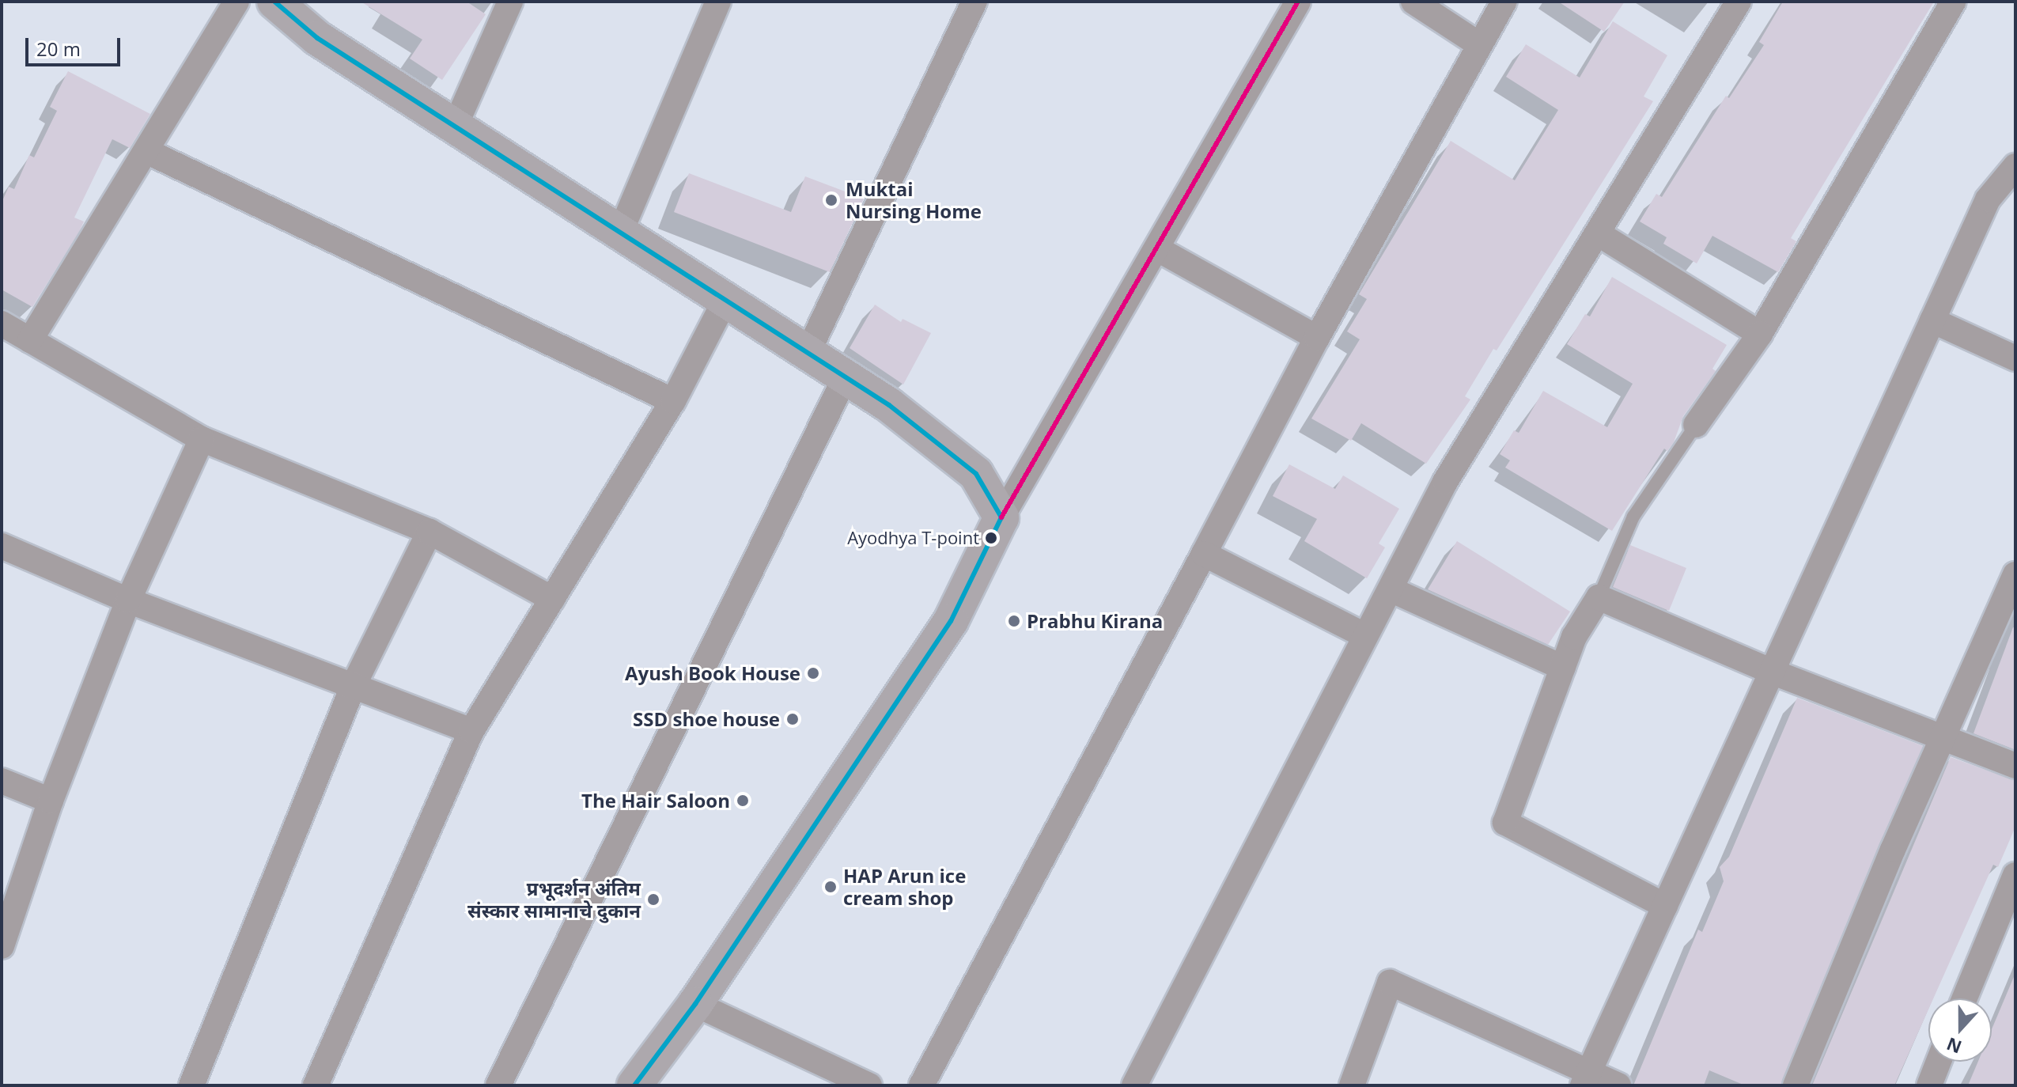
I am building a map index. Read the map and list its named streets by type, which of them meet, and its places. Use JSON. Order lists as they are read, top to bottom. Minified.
{"places":["Muktai Nursing Home","Ayodhya T-point","Prabhu Kirana","Ayush Book House","SSD shoe house","The Hair Saloon","HAP Arun ice cream shop","प्रभूदर्शन अंतिम संस्कार सामानाचे दुकान"],"scale_bar":"20 m","north":"bottom"}
